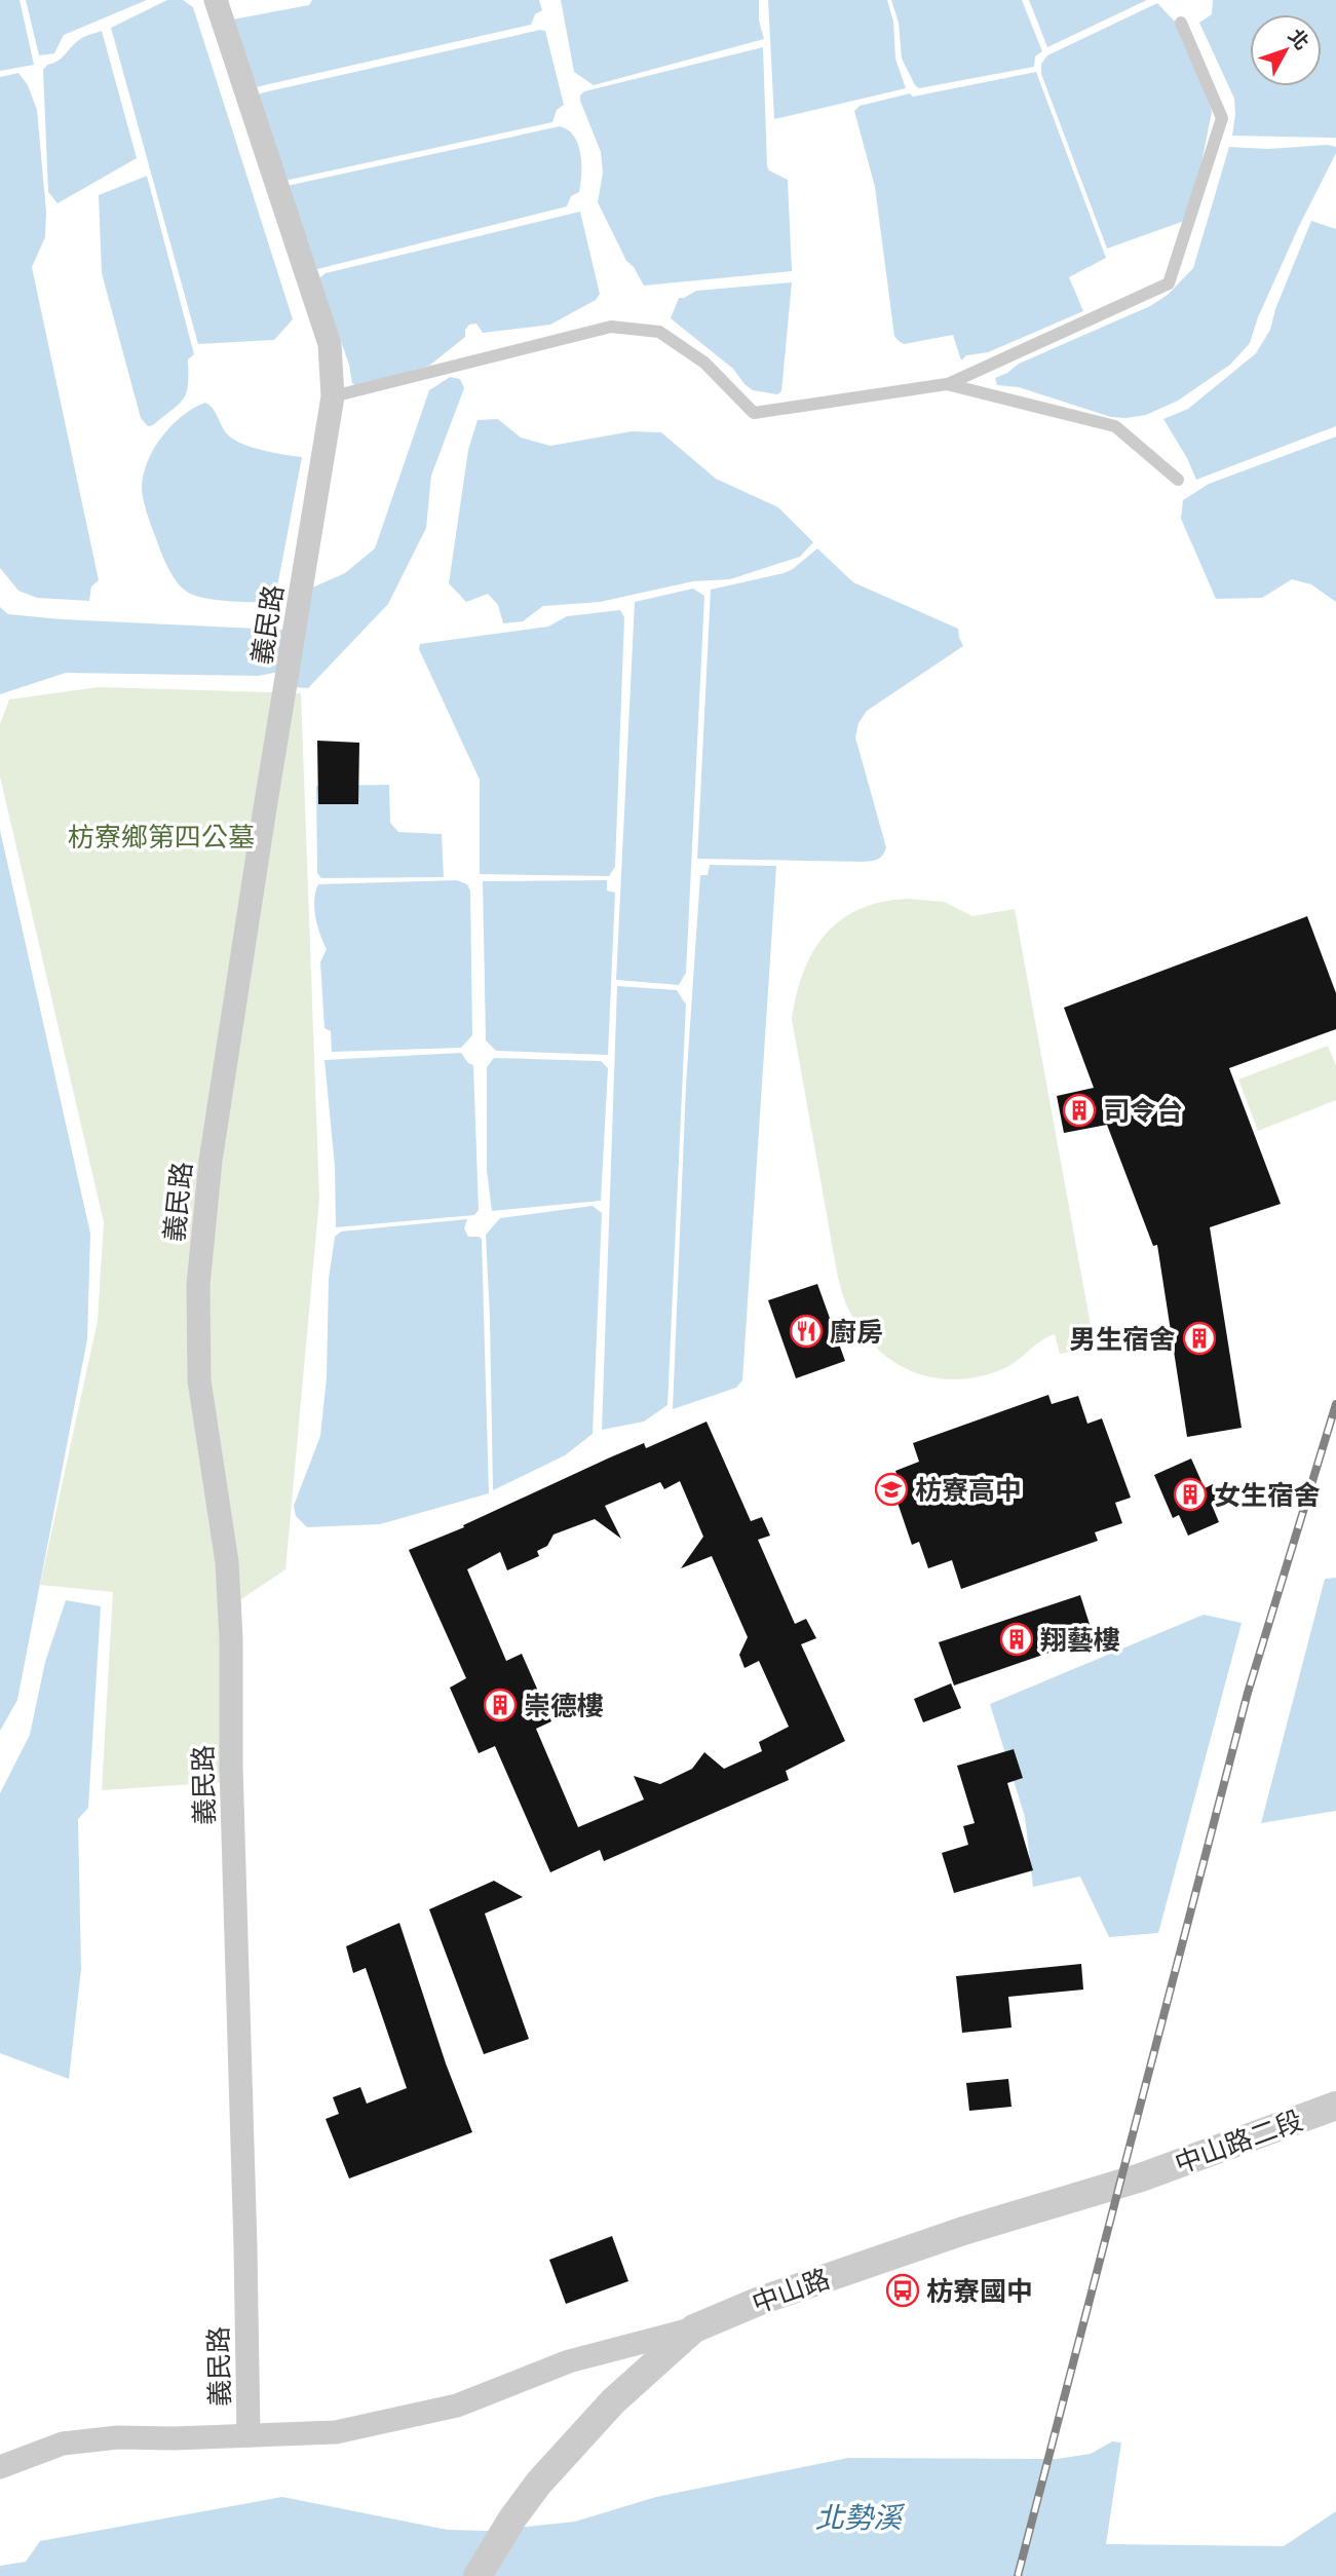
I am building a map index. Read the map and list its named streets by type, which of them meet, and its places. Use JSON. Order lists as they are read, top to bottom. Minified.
{"streets":{"street":["義民路","中山路二段","中山路"]},"crossings":[["義民路","中山路"],["中山路二段","中山路"]],"water":["北勢溪"],"parks":["枋寮鄉第四公墓"],"places":{"building":["司令台","男生宿舍","女生宿舍","翔藝樓","崇德樓"],"restaurant":["廚房"],"school or university":["枋寮高中"],"bus stop":["枋寮國中"]},"north":"top right"}
